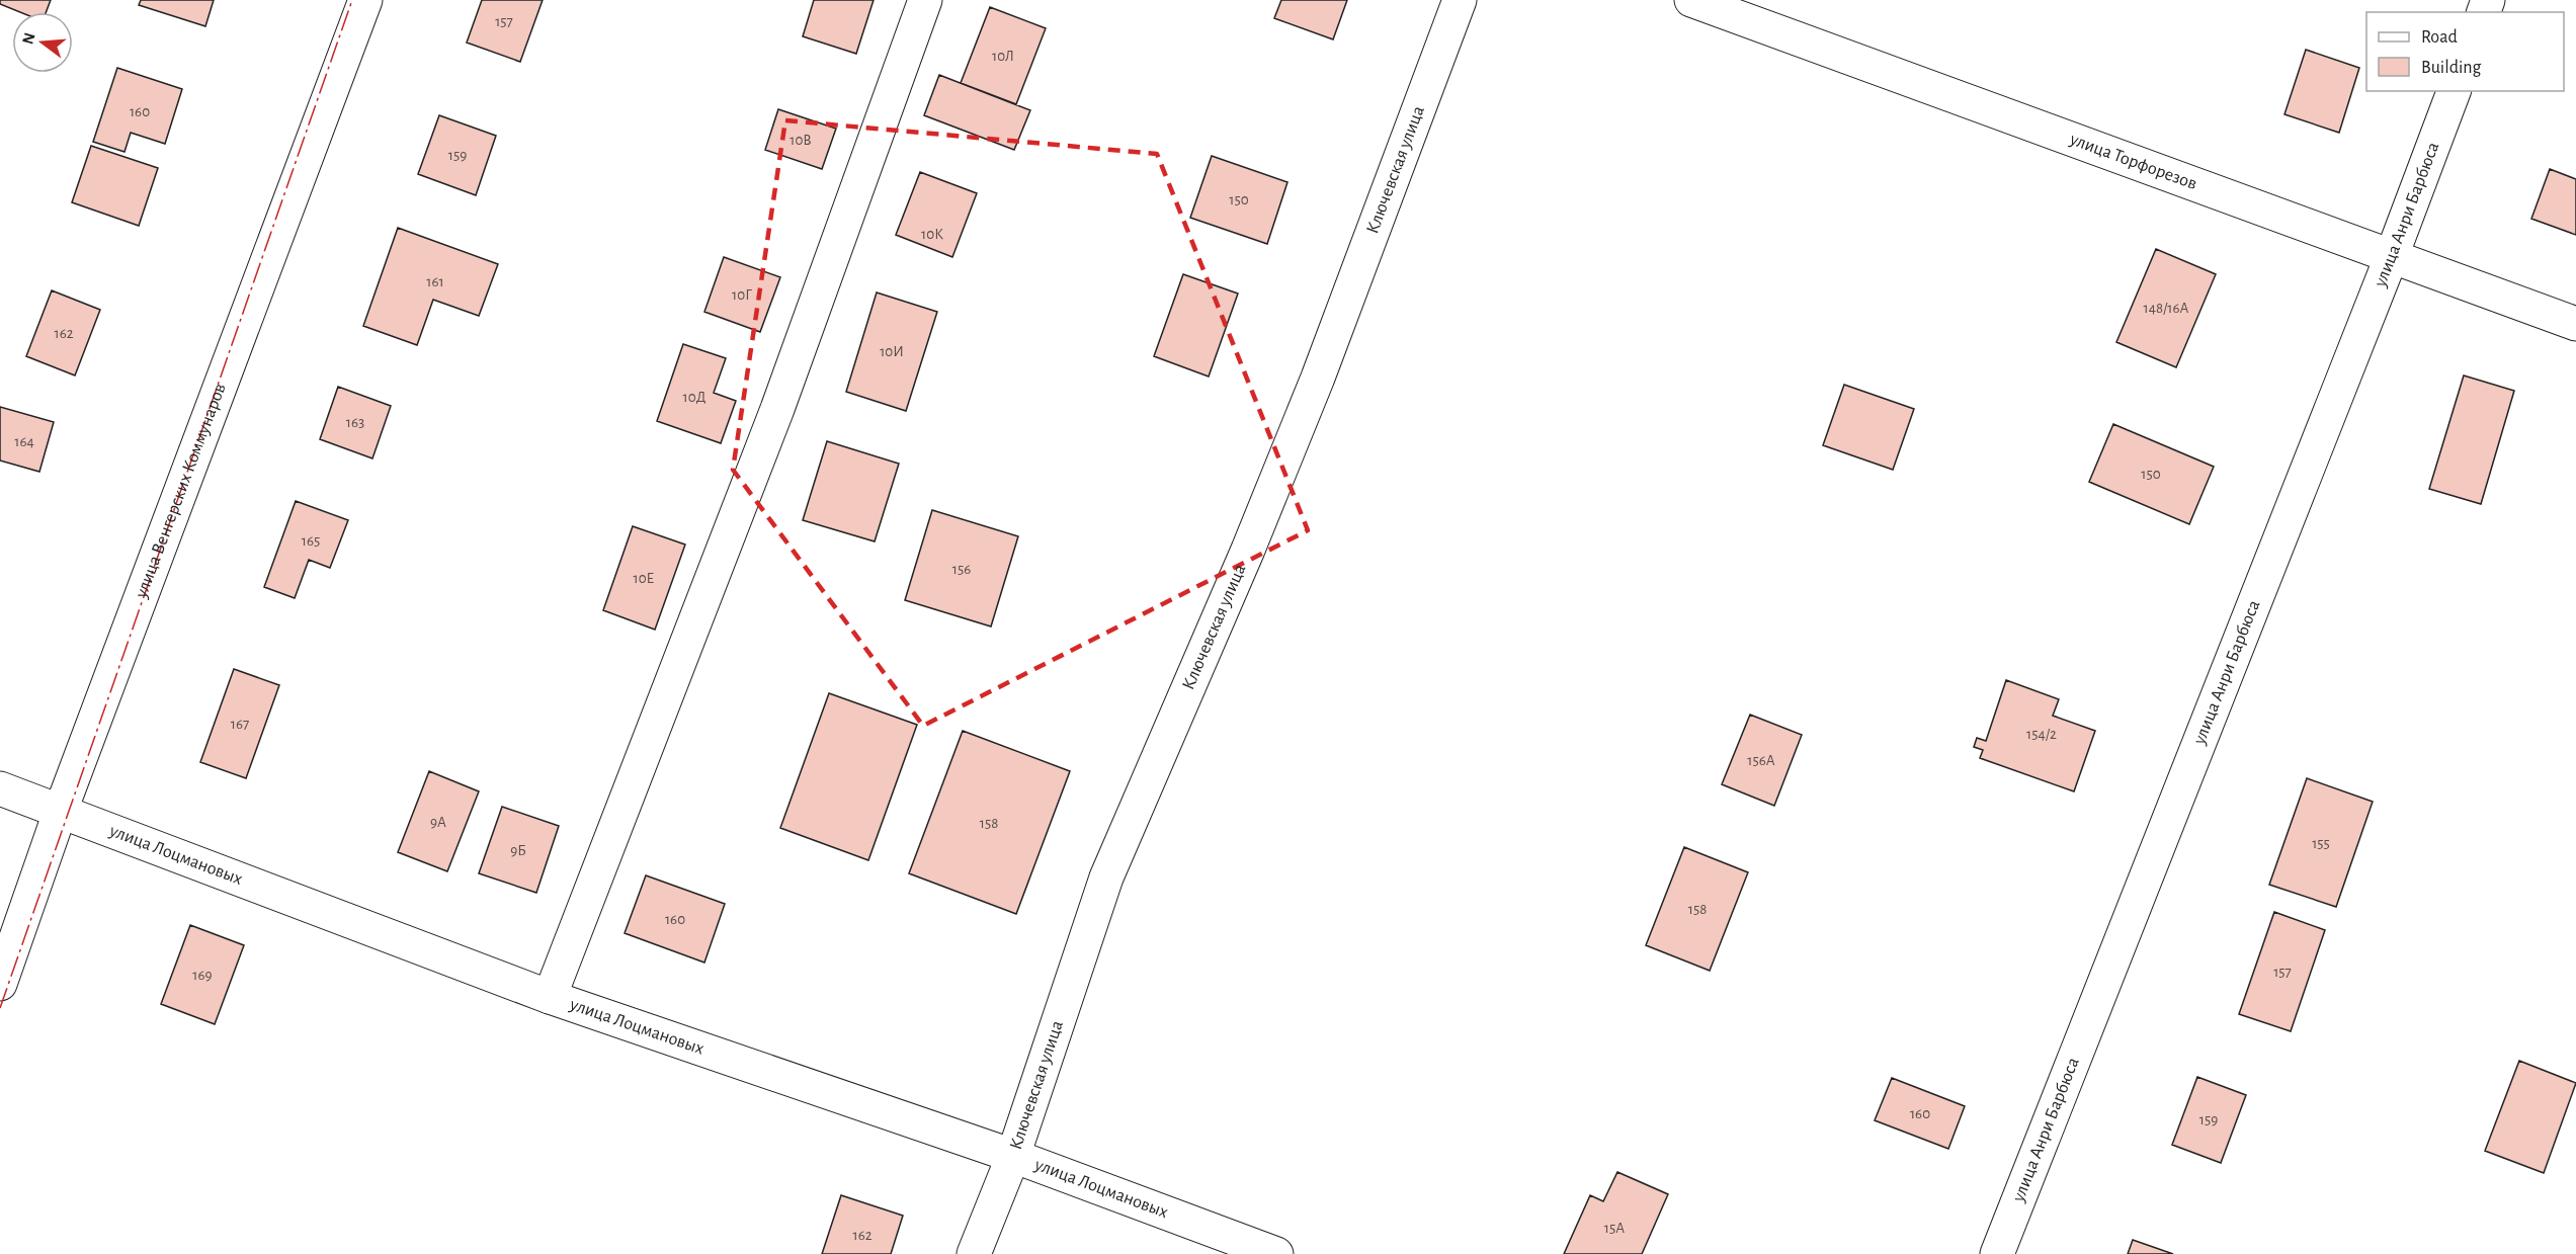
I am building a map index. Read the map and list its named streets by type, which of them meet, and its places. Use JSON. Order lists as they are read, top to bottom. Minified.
{"streets":{"street":["улица Торфорезов","Ключевская улица","улица Анри Барбюса","улица Венгерских Коммунаров","улица Лоцмановых"]},"crossings":[["улица Торфорезов","улица Анри Барбюса"],["Ключевская улица","улица Лоцмановых"],["улица Венгерских Коммунаров","улица Лоцмановых"]],"house_numbers":["157","10Л","160","10В","159","150","10К","161","10Г","148/16А","162","10И","10Д","163","164","150","165","156","10Е","167","154/2","156А","9А","158","155","9Б","158","160","157","169","160","159","15А","162"],"legend":["Road","Building"],"north":"left"}
